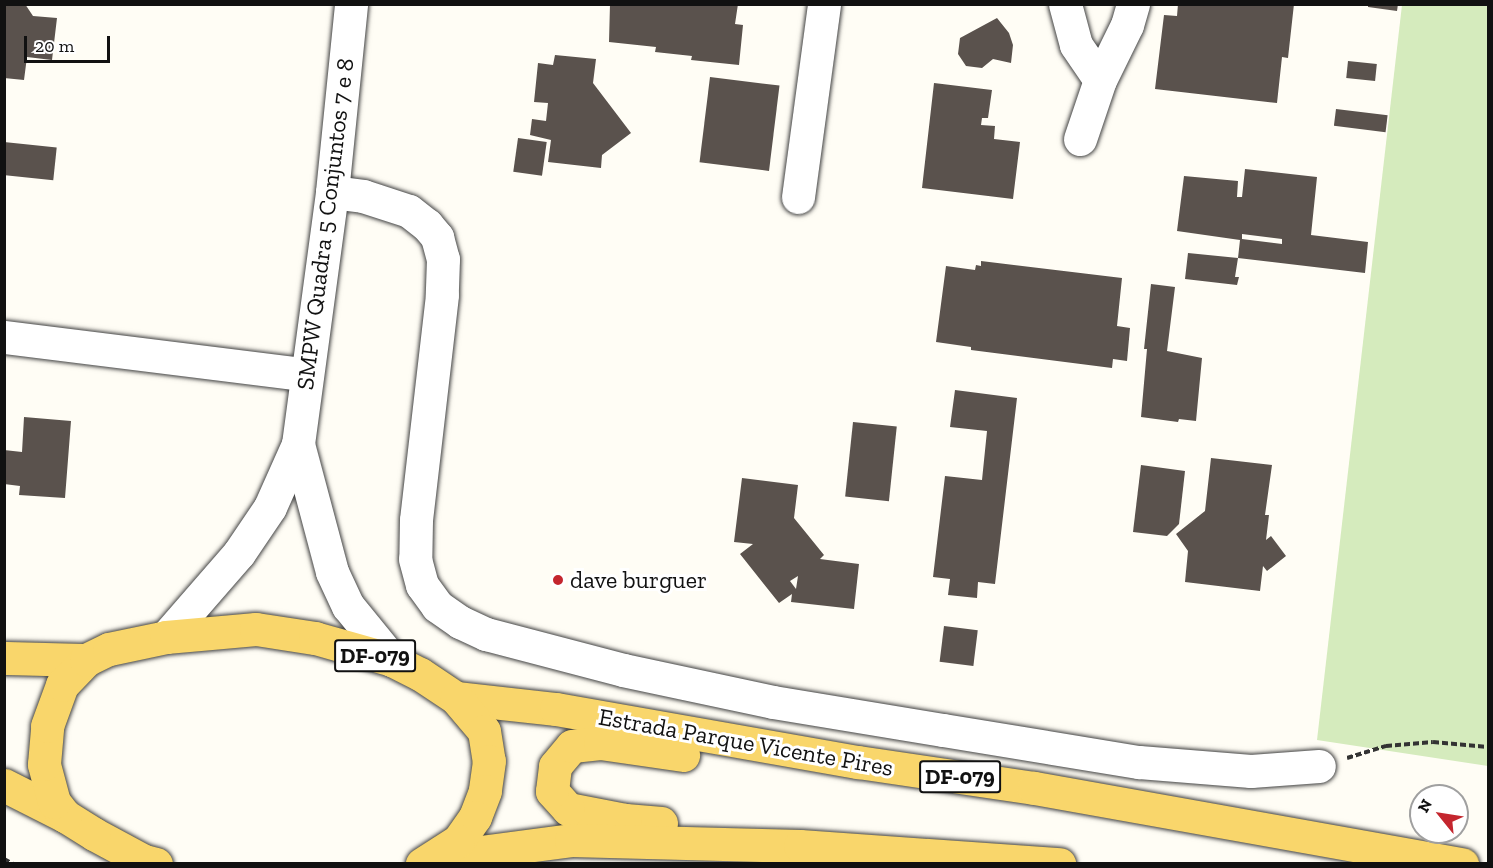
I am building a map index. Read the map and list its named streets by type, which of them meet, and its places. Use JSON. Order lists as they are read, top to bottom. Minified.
{"streets":{"main road":["DF-079","Estrada Parque Vicente Pires"],"street":["SMPW Quadra 5 Conjuntos 7 e 8"]},"crossings":[["SMPW Quadra 5 Conjuntos 7 e 8","DF-079"],["DF-079","Estrada Parque Vicente Pires"]],"places":["dave burguer"],"scale_bar":"20 m","north":"top left"}
